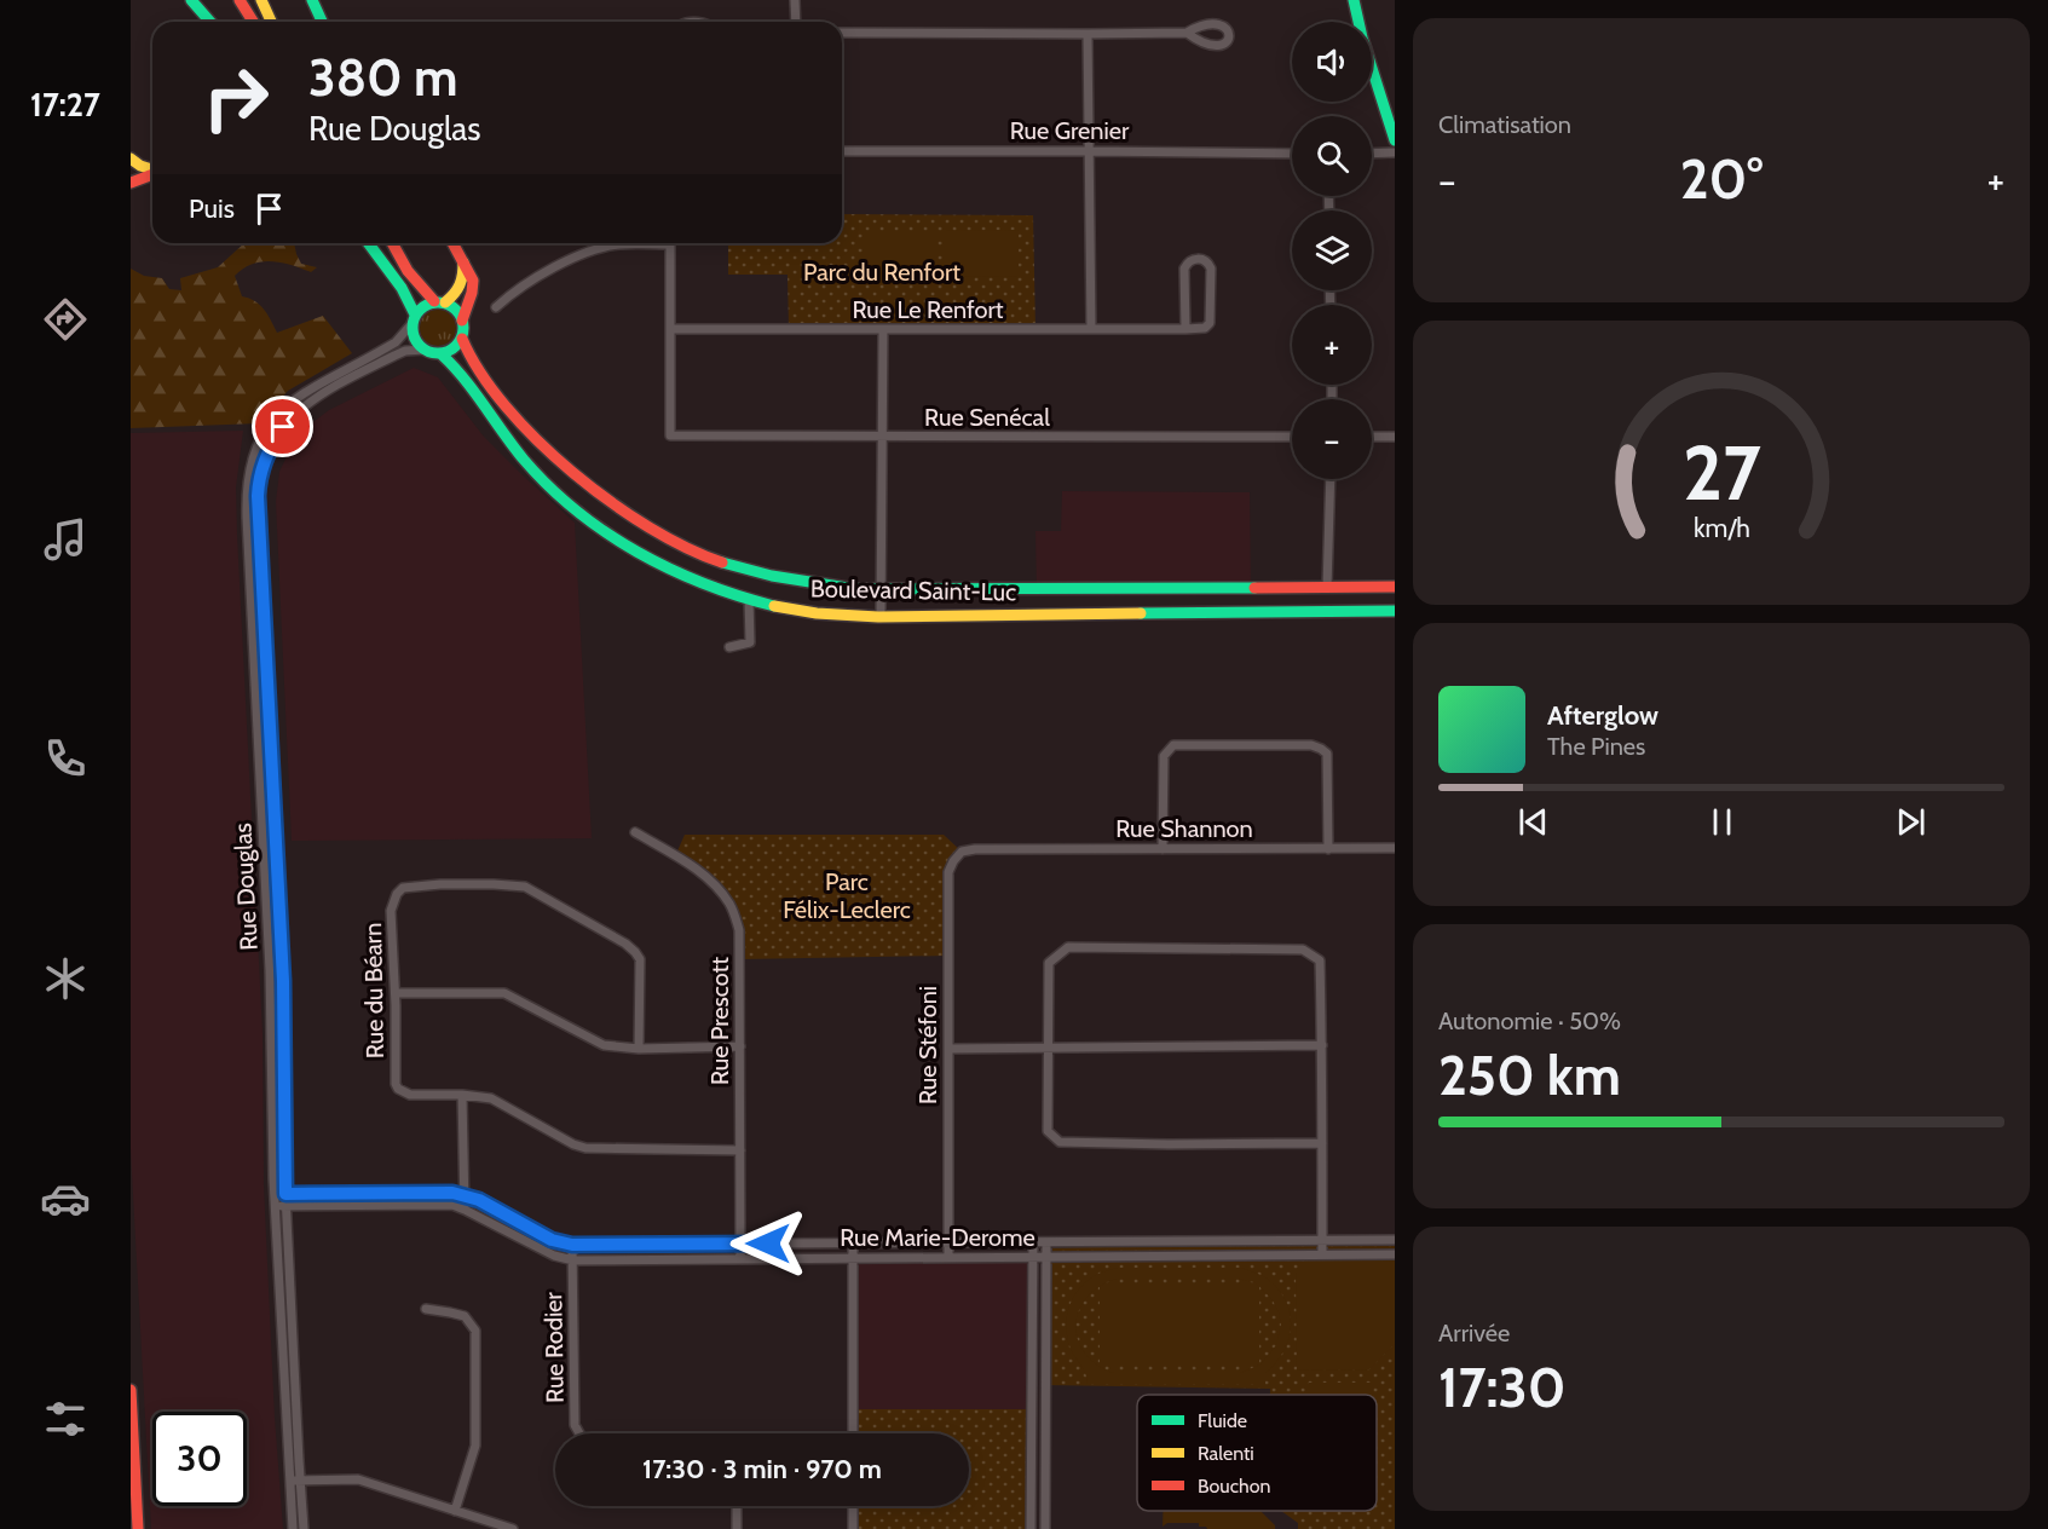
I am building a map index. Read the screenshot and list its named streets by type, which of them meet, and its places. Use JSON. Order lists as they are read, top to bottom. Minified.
{"streets":{"main road":["Boulevard Saint-Luc"],"street":["Rue Grenier","Rue Le Renfort","Rue Senécal","Rue Shannon","Rue Douglas","Rue du Béarn","Rue Prescott","Rue Stéfoni","Rue Marie-Derome","Rue Rodier"]},"crossings":[["Rue Le Renfort","Rue Senécal"],["Boulevard Saint-Luc","Rue Douglas"],["Rue Shannon","Rue Stéfoni"],["Rue Douglas","Rue Marie-Derome"],["Rue du Béarn","Rue Prescott"],["Rue Prescott","Rue Marie-Derome"],["Rue Stéfoni","Rue Marie-Derome"],["Rue Marie-Derome","Rue Rodier"]],"parks":["Parc du Renfort","Parc Félix-Leclerc"],"legend":["Fluide","Ralenti","Bouchon"],"page":{"tabs":"17:27","tile":["Climatisation",["Autonomie · 50%","250 km"],["Arrivée","17:30"]],"map_buttons":["+","−"],"turn":["380 m","Rue Douglas"],"heat":["−","20°","+"],"then":"Puis","song":["Afterglow","The Pines"],"limit":"30","trip":"17:30 · 3 min · 970 m","gauge":["27","km/h"]}}
